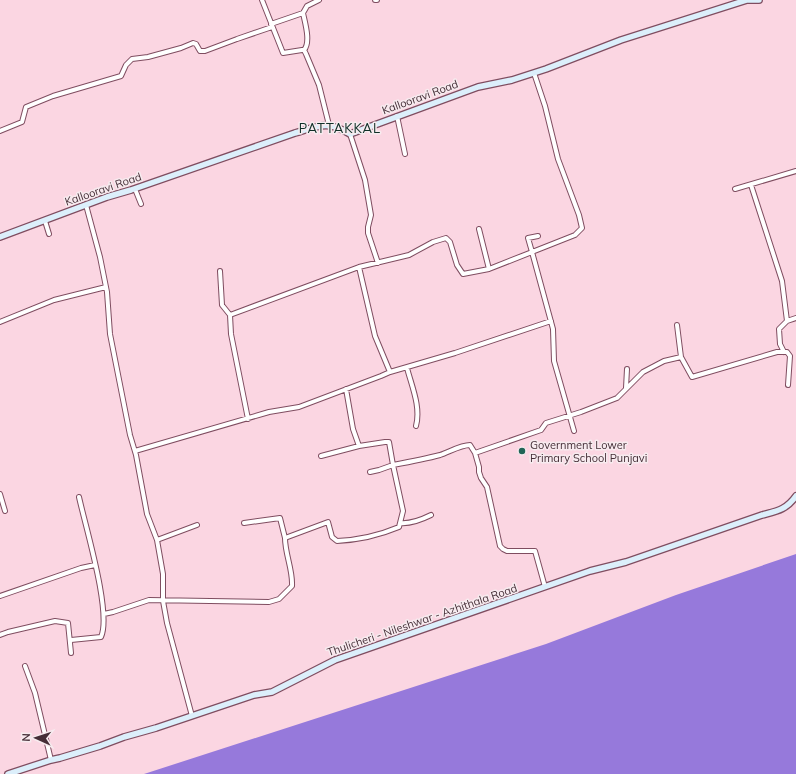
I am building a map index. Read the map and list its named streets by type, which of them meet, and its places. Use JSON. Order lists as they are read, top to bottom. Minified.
{"streets":{"main road":["Kallooravi Road","Thulicheri - Nileshwar - Azhithala Road"]},"districts":["PATTAKKAL"],"places":["Government Lower Primary School Punjavi"],"north":"left"}
